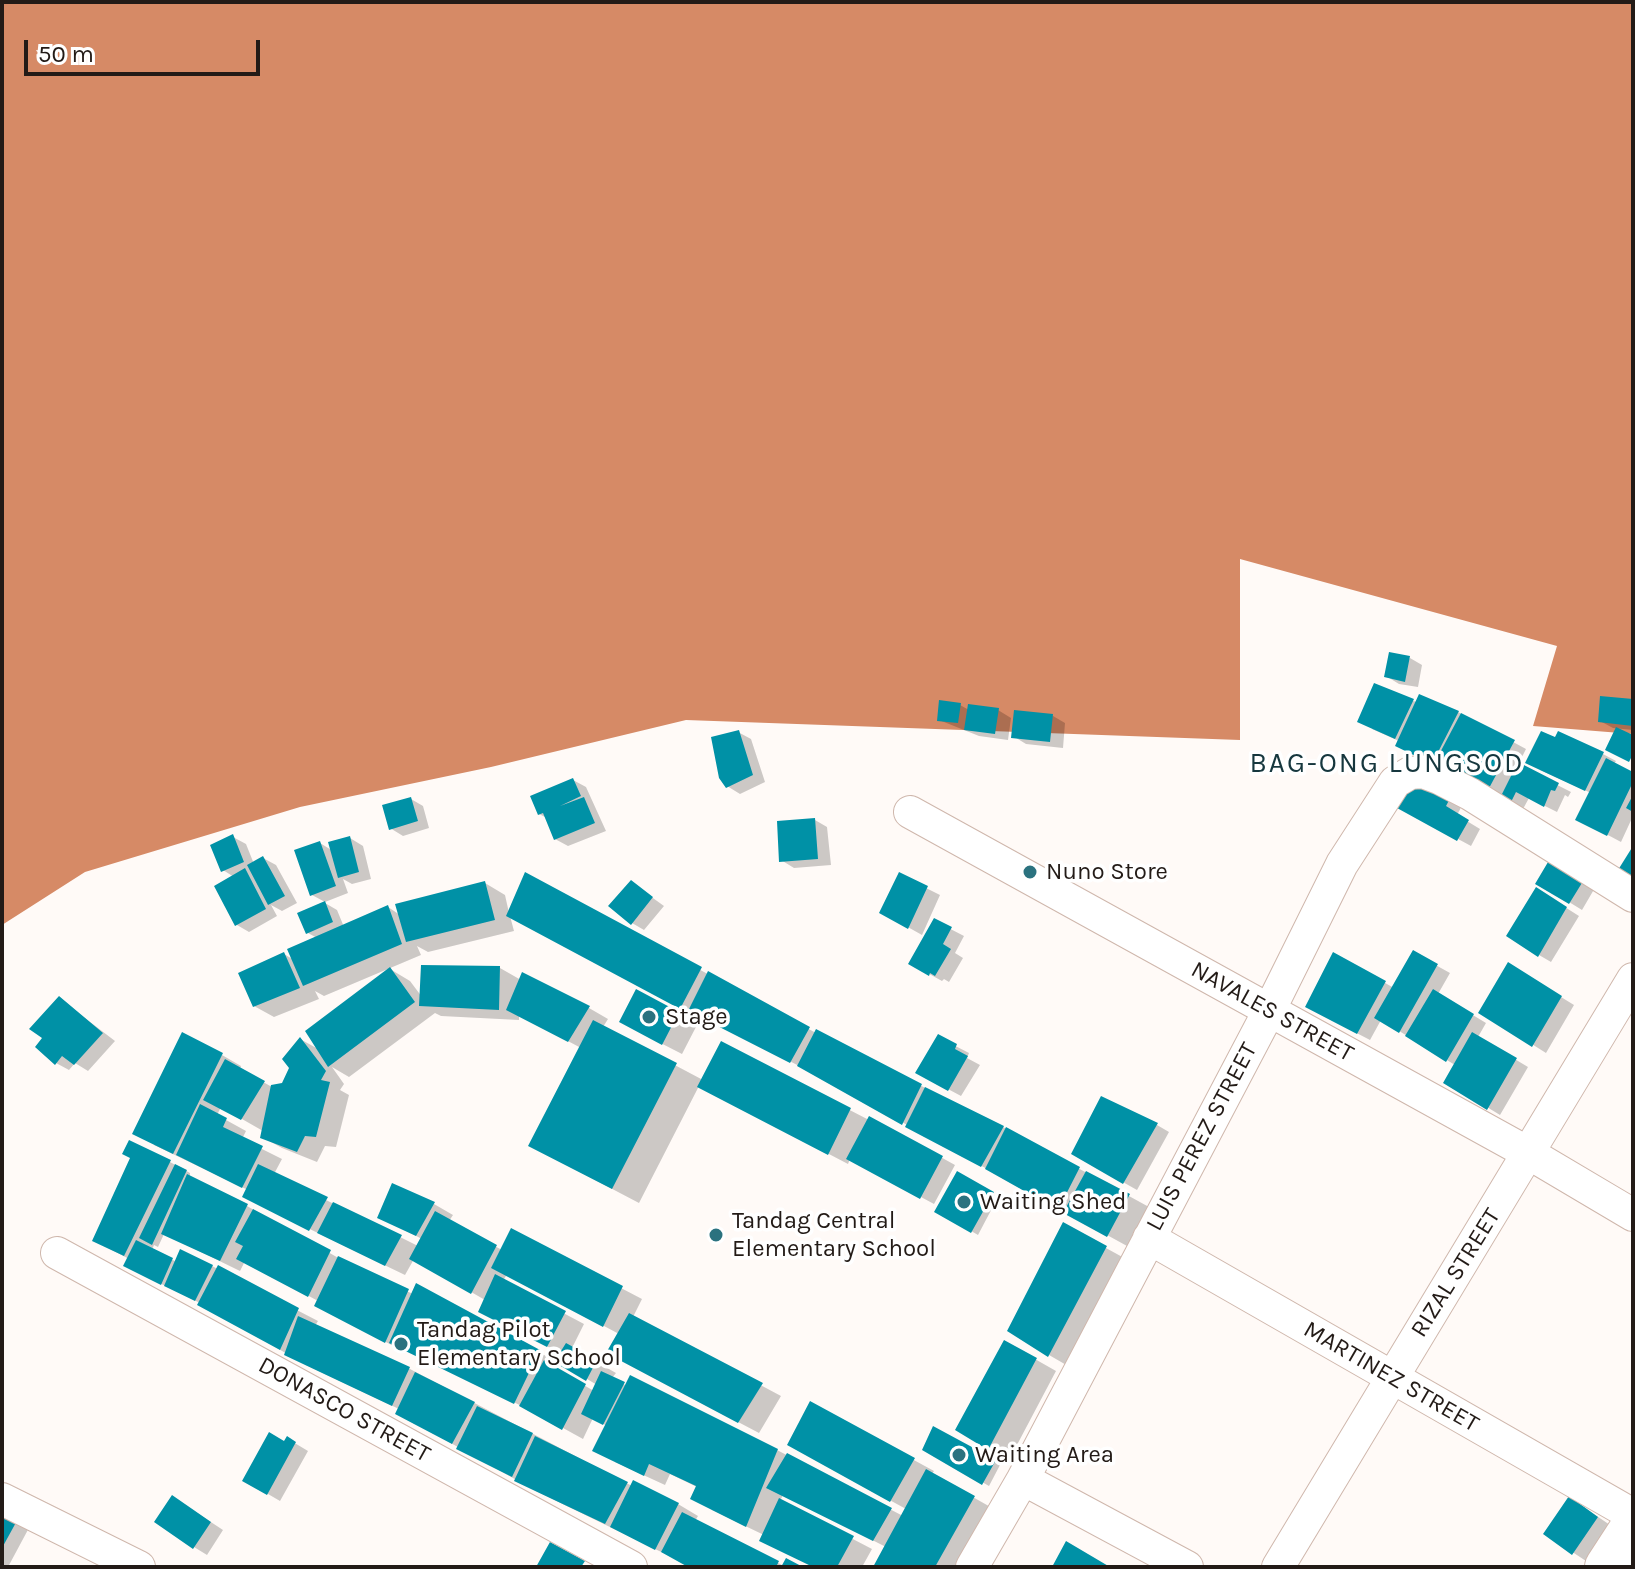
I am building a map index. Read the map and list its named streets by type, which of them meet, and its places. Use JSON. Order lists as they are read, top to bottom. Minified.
{"streets":{"street":["NAVALES STREET","LUIS PEREZ STREET","RIZAL STREET","MARTINEZ STREET","DONASCO STREET"]},"crossings":[["NAVALES STREET","LUIS PEREZ STREET"],["NAVALES STREET","RIZAL STREET"],["LUIS PEREZ STREET","MARTINEZ STREET"],["RIZAL STREET","MARTINEZ STREET"]],"districts":["BAG-ONG LUNGSOD"],"places":["Nuno Store","Stage","Waiting Shed","Tandag Central Elementary School","Tandag Pilot Elementary School","Waiting Area"],"scale_bar":"50 m"}
